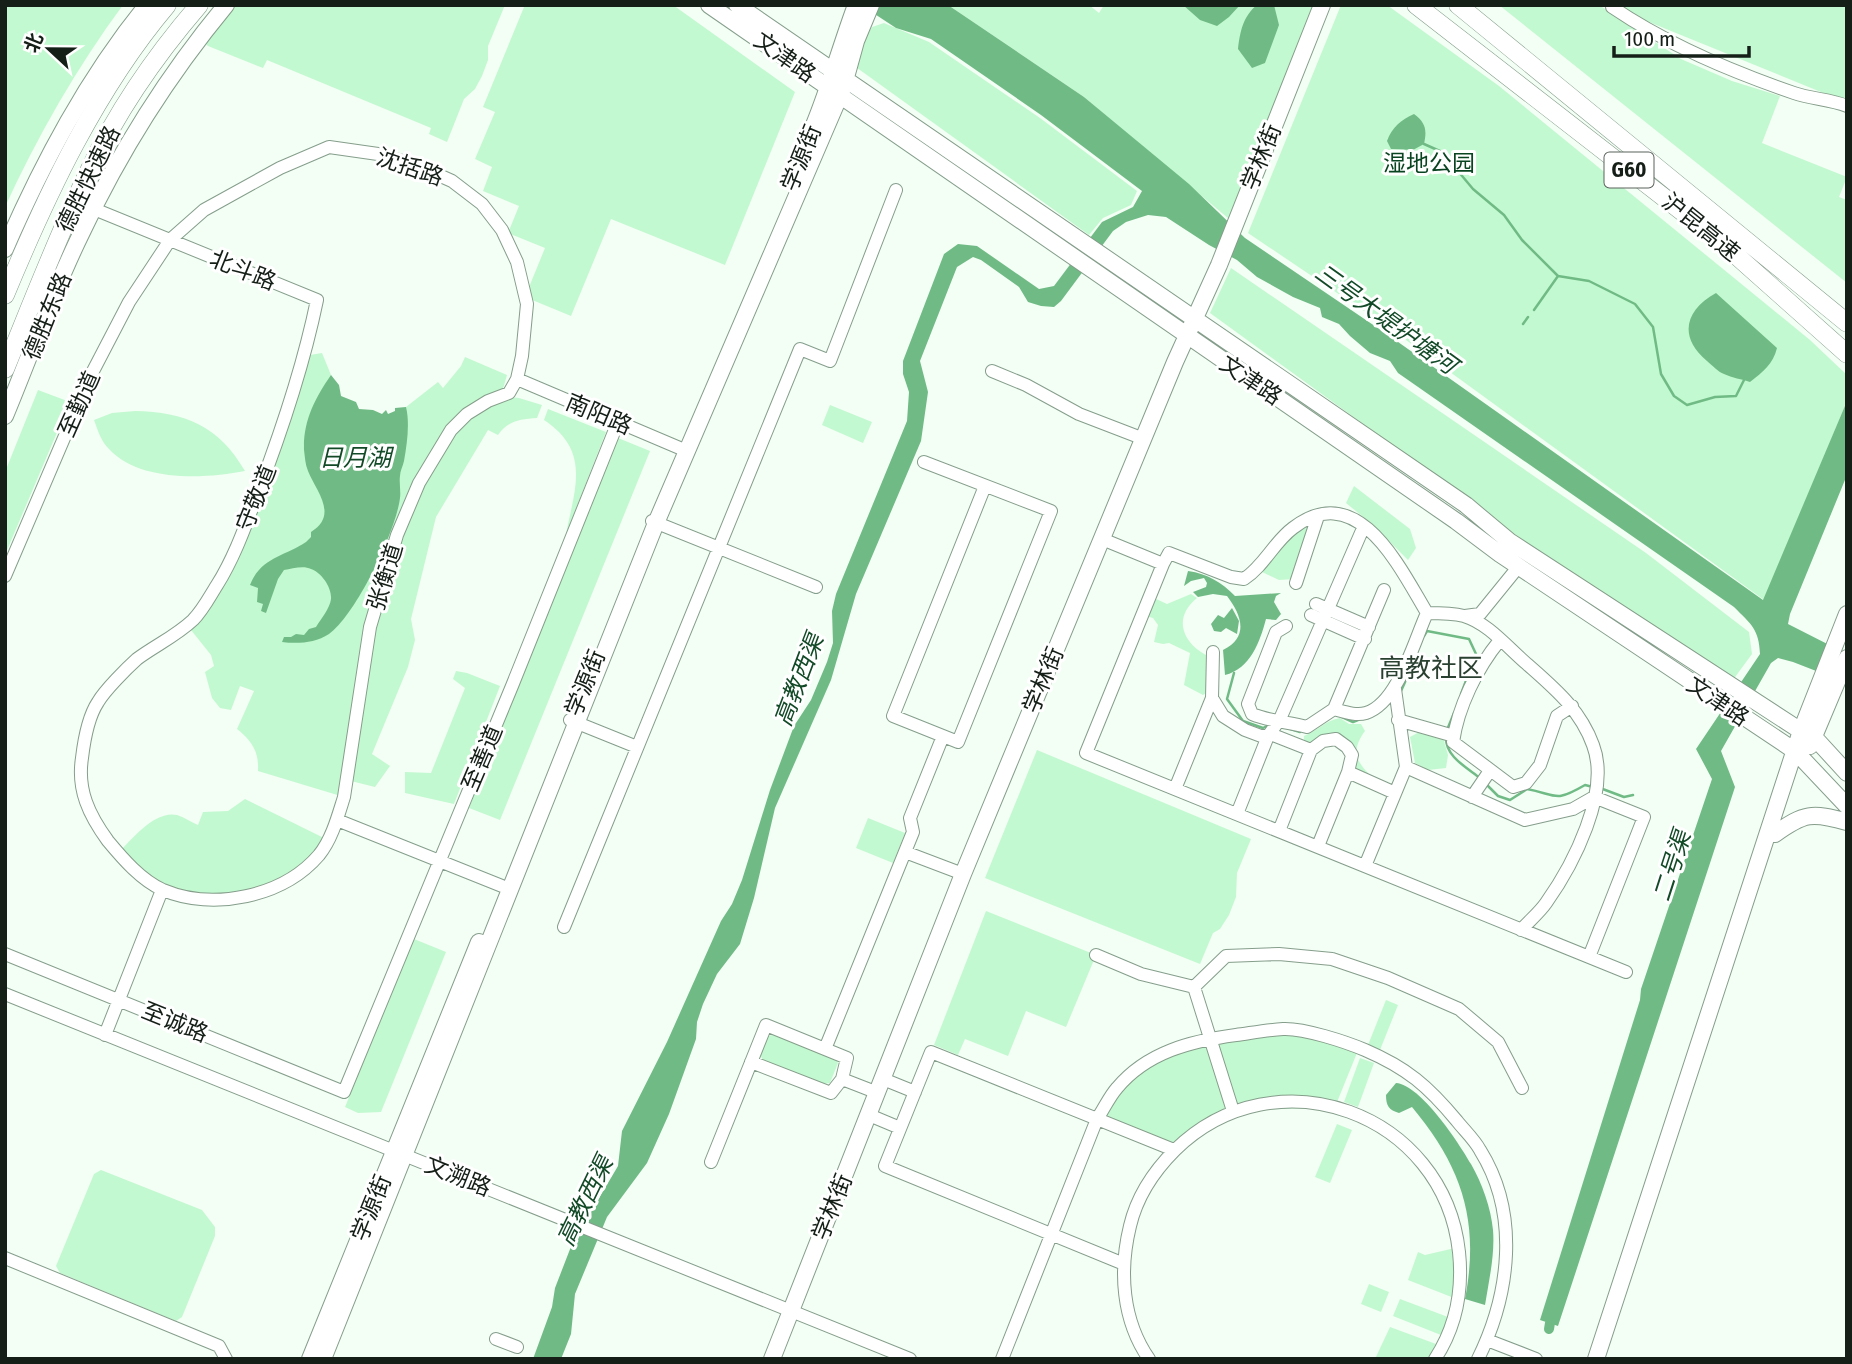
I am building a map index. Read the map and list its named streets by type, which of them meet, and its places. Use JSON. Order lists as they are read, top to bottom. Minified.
{"streets":{"highway":["G60","德胜快速路","沪昆高速"],"main road":["文津路","学林街","学源街","德胜东路"],"street":["沈括路","北斗路","至勤道","南阳路","守敬道","张衡道","至善道","至诚路","文溯路"]},"crossings":[["文津路","学林街"],["文津路","学源街"],["学林街","文溯路"],["学源街","南阳路"],["学源街","文溯路"],["沈括路","北斗路"],["沈括路","至勤道"],["沈括路","南阳路"],["沈括路","张衡道"],["北斗路","德胜东路"],["北斗路","至勤道"],["北斗路","守敬道"],["南阳路","张衡道"],["南阳路","至善道"],["守敬道","张衡道"],["至善道","至诚路"]],"districts":["高教社区"],"water":["三号大堤护塘河","日月湖","高教西渠","二号渠"],"parks":["湿地公园"],"scale_bar":"100 m","north":"left"}
